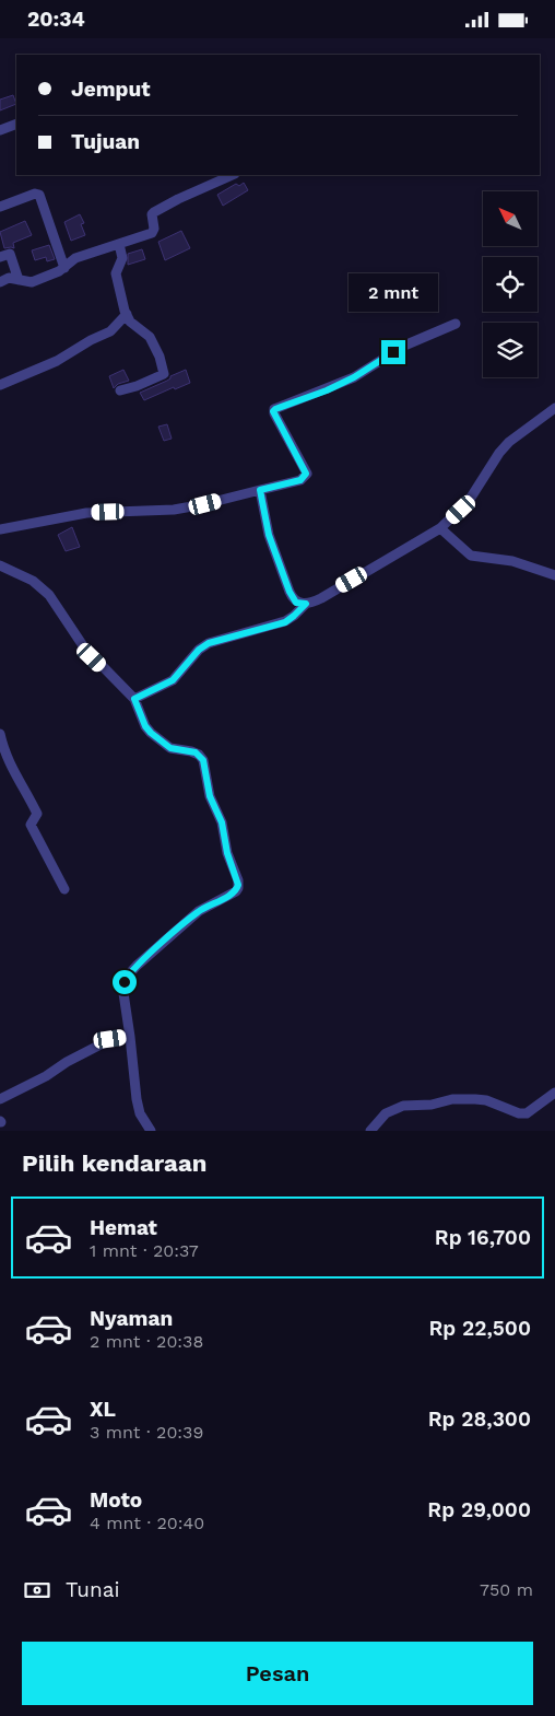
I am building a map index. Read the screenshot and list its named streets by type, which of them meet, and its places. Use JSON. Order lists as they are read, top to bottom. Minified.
{"north":"top left","page":{"status":"20:34","banner":["Jemput","Tujuan"],"bubble":"2 mnt","heading":"Pilih kendaraan","list":[{"name":"Hemat","note":"1 mnt · 20:37","value":"Rp 16,700"},{"name":"Nyaman","note":"2 mnt · 20:38","value":"Rp 22,500"},{"name":"XL","note":"3 mnt · 20:39","value":"Rp 28,300"},{"name":"Moto","note":"4 mnt · 20:40","value":"Rp 29,000"}],"pay":["Tunai","750 m"],"buttons":"Pesan"}}
